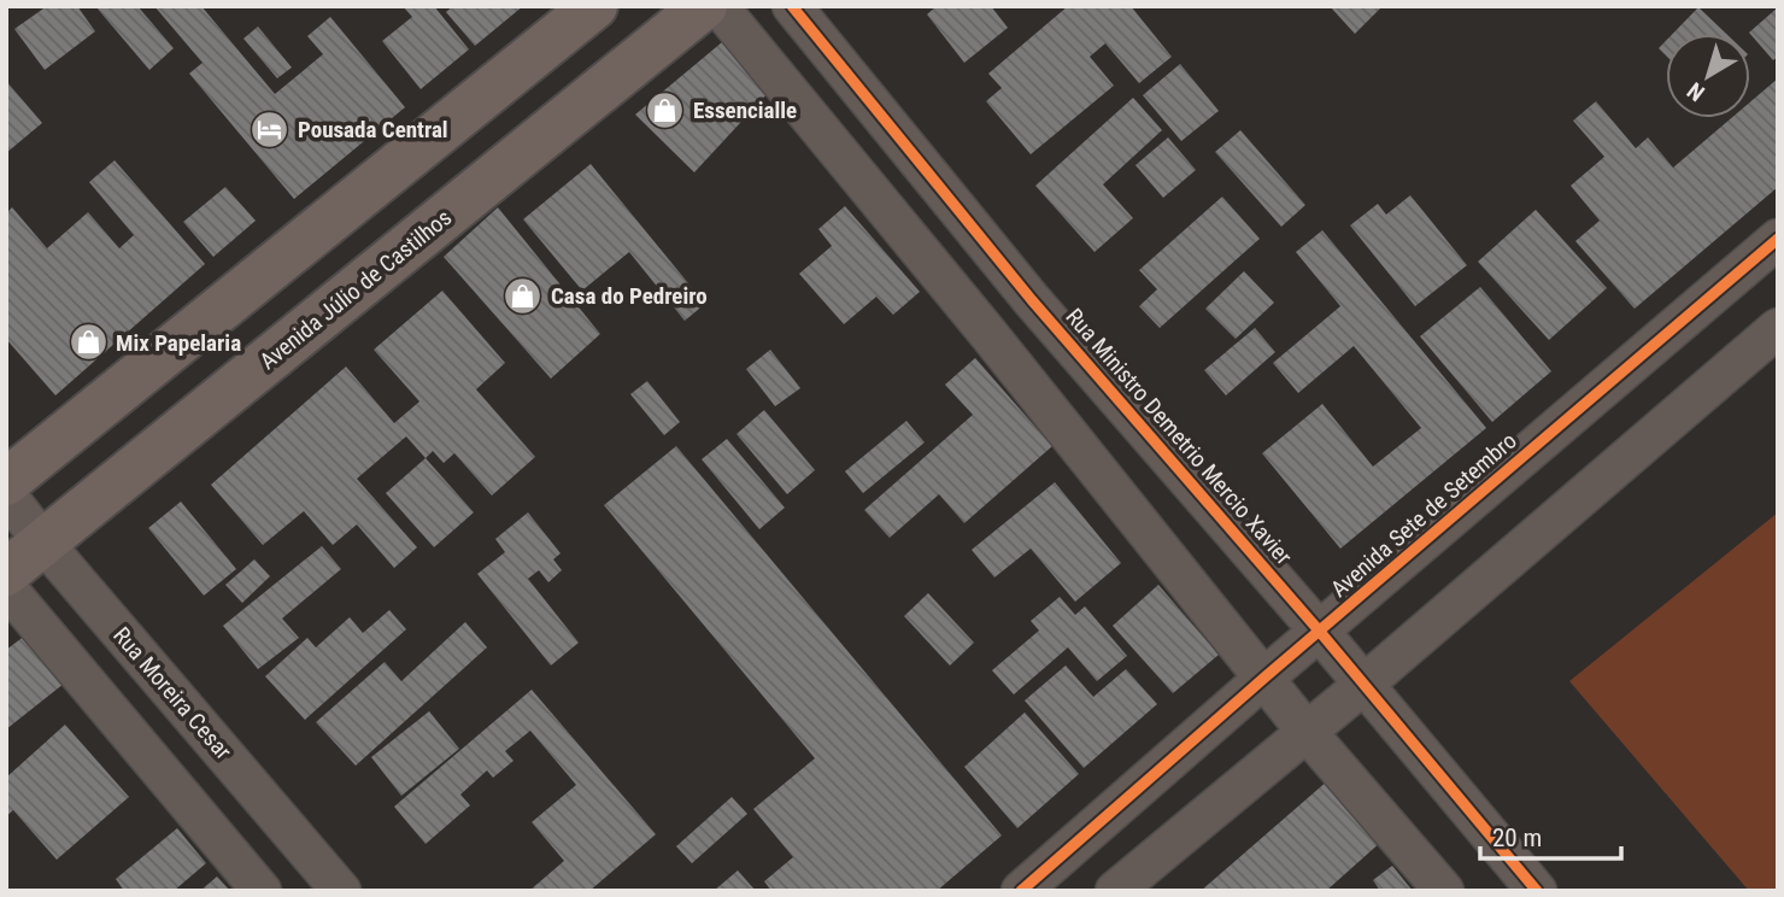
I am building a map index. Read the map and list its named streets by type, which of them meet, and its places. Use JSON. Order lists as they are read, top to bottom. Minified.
{"streets":{"street":["Avenida Júlio de Castilhos","Rua Ministro Demetrio Mercio Xavier","Avenida Sete de Setembro","Rua Moreira Cesar"]},"crossings":[["Avenida Júlio de Castilhos","Rua Moreira Cesar"],["Rua Ministro Demetrio Mercio Xavier","Avenida Sete de Setembro"]],"places":{"shop":["Essencialle","Casa do Pedreiro","Mix Papelaria"],"hotel":["Pousada Central"]},"scale_bar":"20 m","north":"bottom left"}
